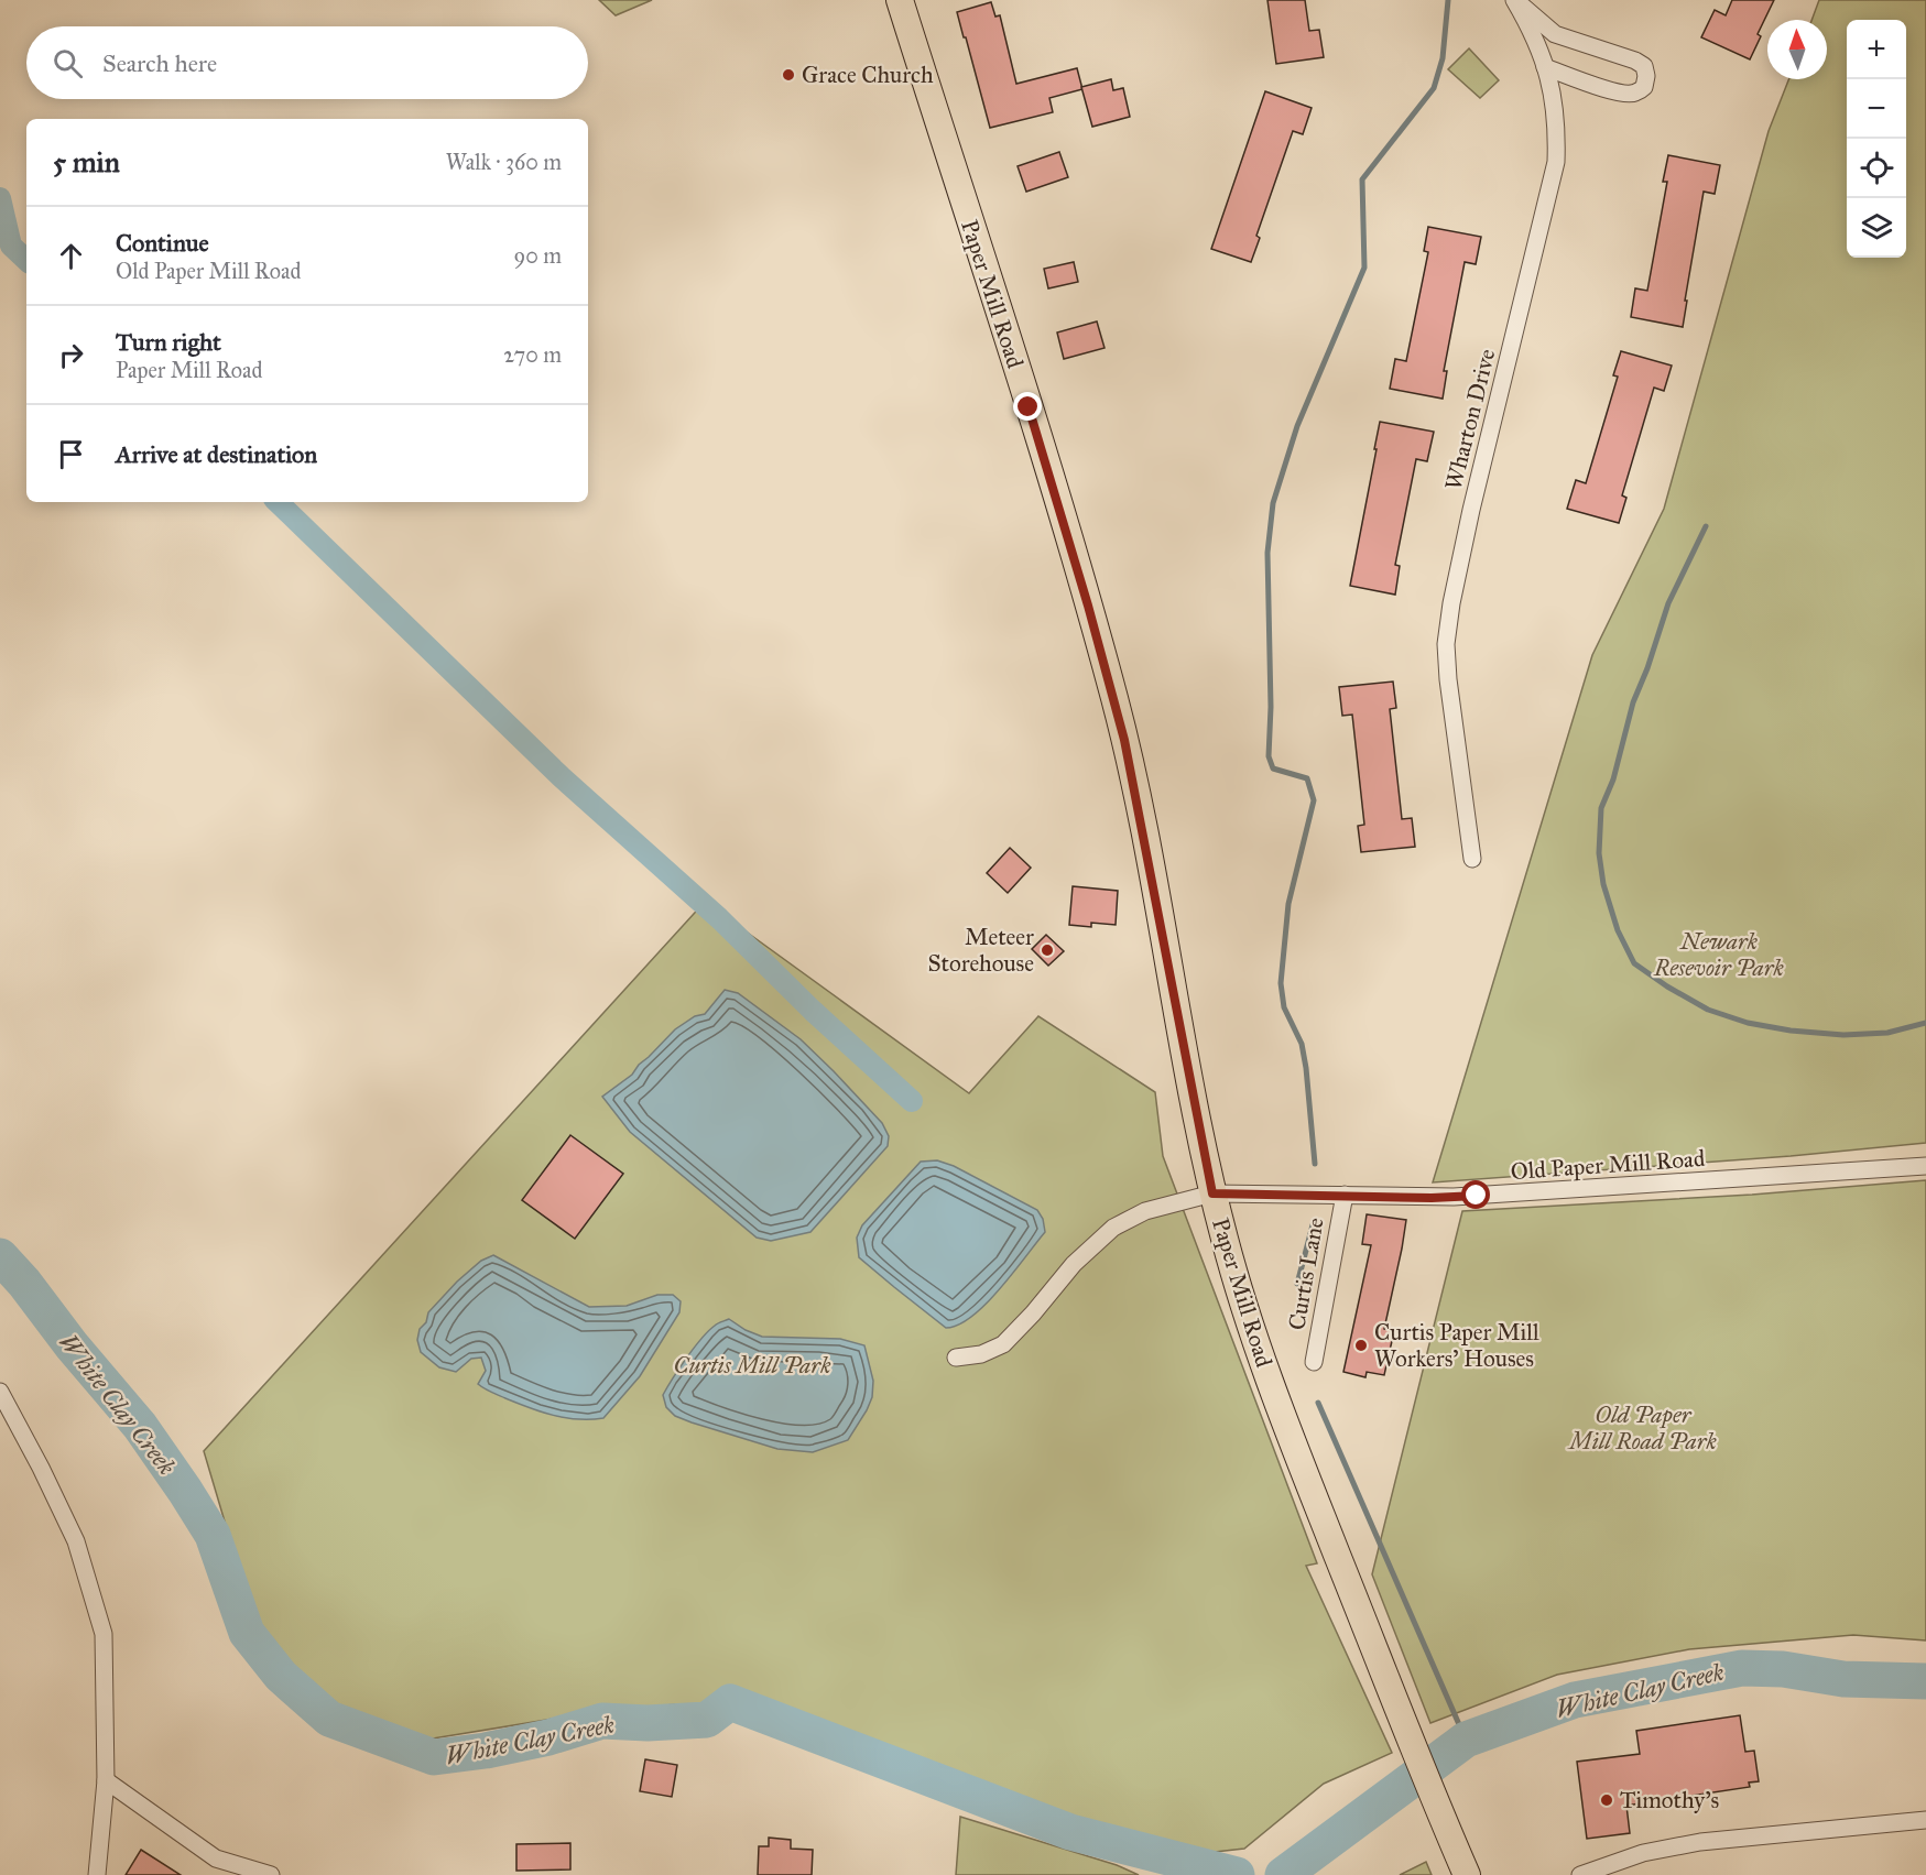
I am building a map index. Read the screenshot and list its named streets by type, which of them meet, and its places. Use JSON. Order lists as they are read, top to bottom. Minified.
{"streets":{"main road":["Paper Mill Road"],"street":["Wharton Drive","Old Paper Mill Road","Curtis Lane"]},"crossings":[["Paper Mill Road","Old Paper Mill Road"],["Old Paper Mill Road","Curtis Lane"]],"water":["White Clay Creek"],"parks":["Newark Resevoir Park","Curtis Mill Park","Old Paper Mill Road Park"],"places":["Grace Church","Meteer Storehouse","Curtis Paper Mill Workers' Houses","Timothy's"],"north":"top","page":{"map_buttons":["+","−"],"search":"Search here","heading":["5 min","Walk · 360 m"],"list":[["Continue","Old Paper Mill Road","90 m"],["Turn right","Paper Mill Road","270 m"],"Arrive at destination"]}}
